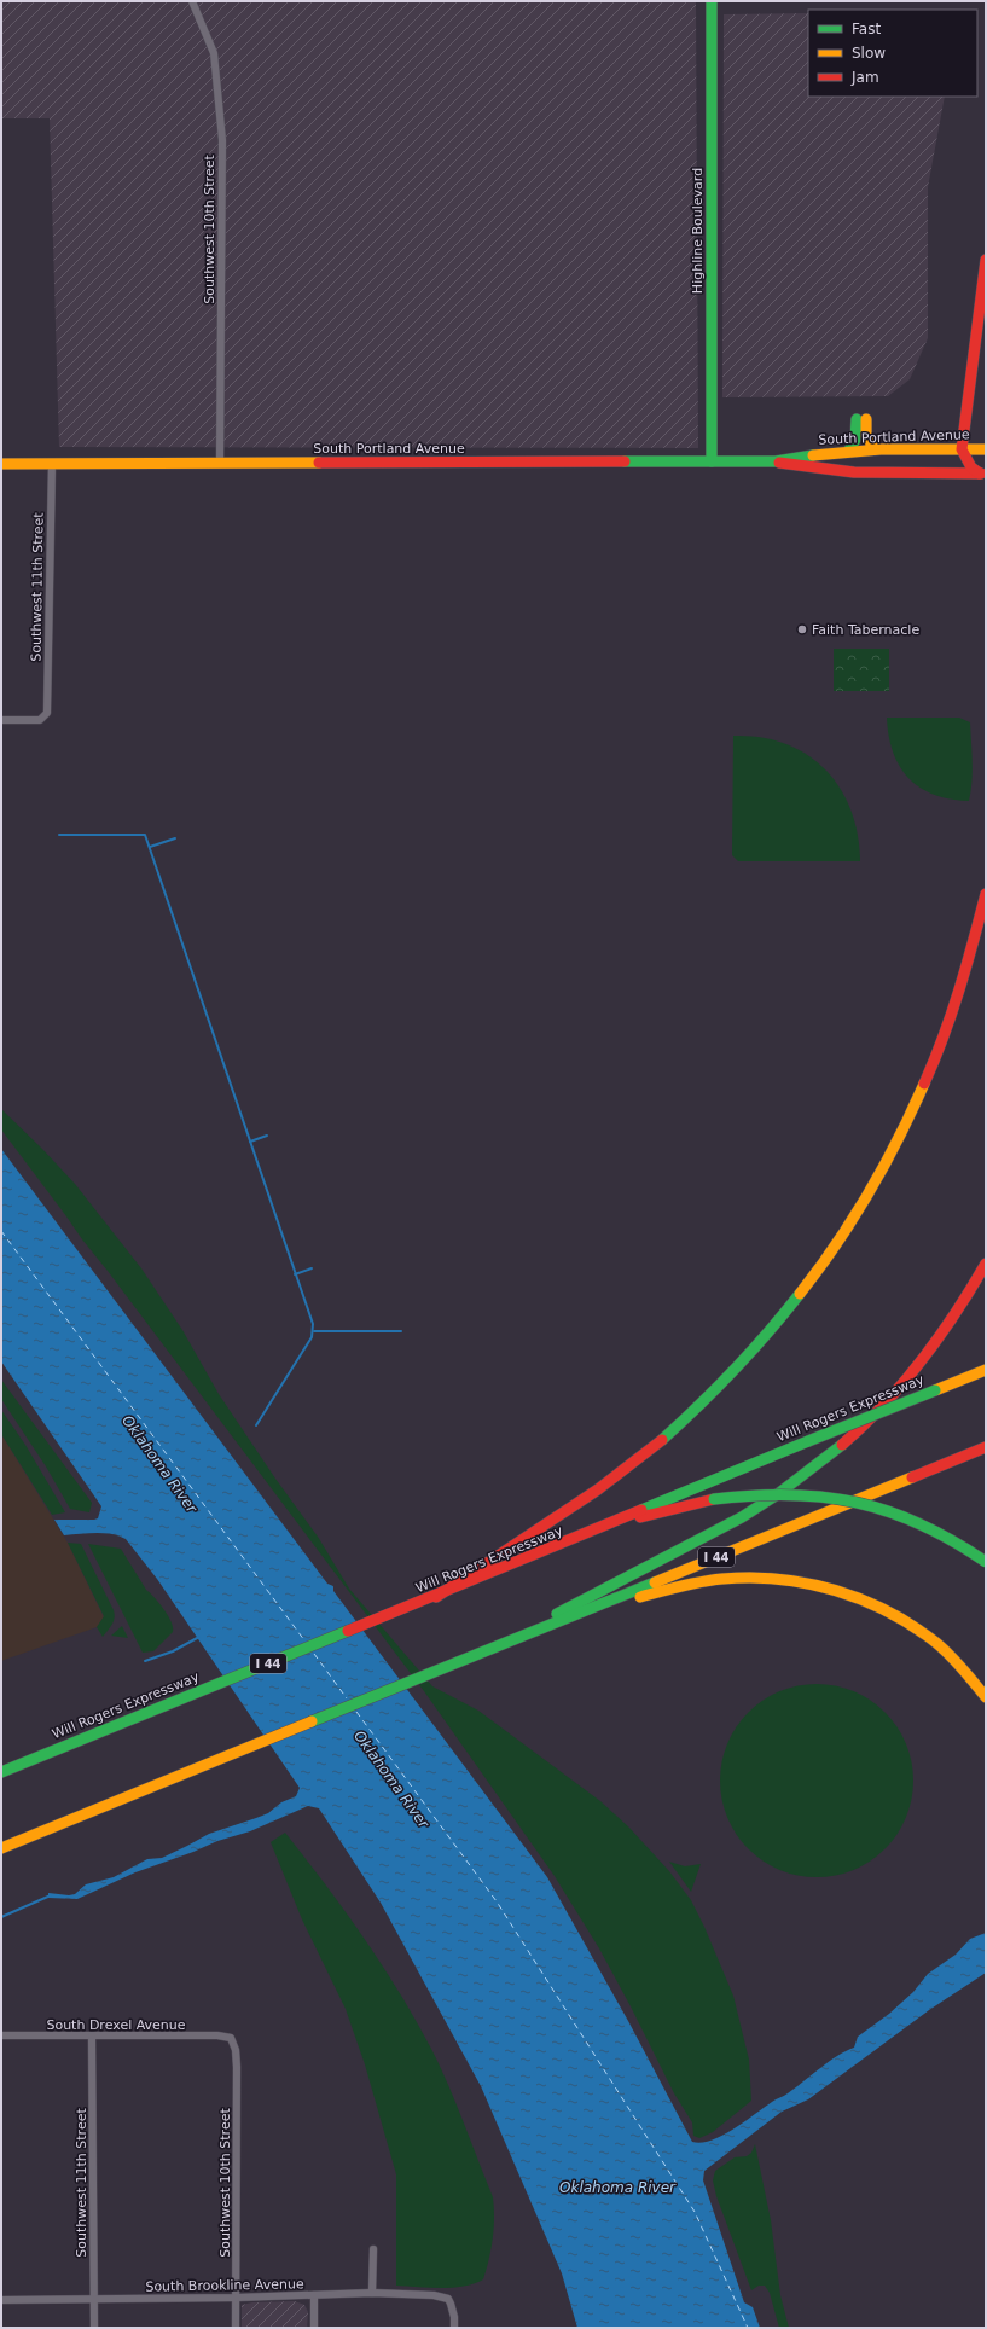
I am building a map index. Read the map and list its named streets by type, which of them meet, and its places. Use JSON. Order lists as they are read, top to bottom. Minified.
{"streets":{"main road":["Highline Boulevard","South Portland Avenue","Will Rogers Expressway","I 44"],"street":["Southwest 10th Street","Southwest 11th Street","South Drexel Avenue","South Brookline Avenue"]},"crossings":[["Southwest 10th Street","South Portland Avenue"],["Southwest 10th Street","South Drexel Avenue"],["Southwest 10th Street","South Brookline Avenue"],["Highline Boulevard","South Portland Avenue"],["South Portland Avenue","Southwest 11th Street"],["Southwest 11th Street","South Drexel Avenue"],["Southwest 11th Street","South Brookline Avenue"]],"water":["Oklahoma River"],"places":["Faith Tabernacle"],"legend":["Fast","Slow","Jam"]}
